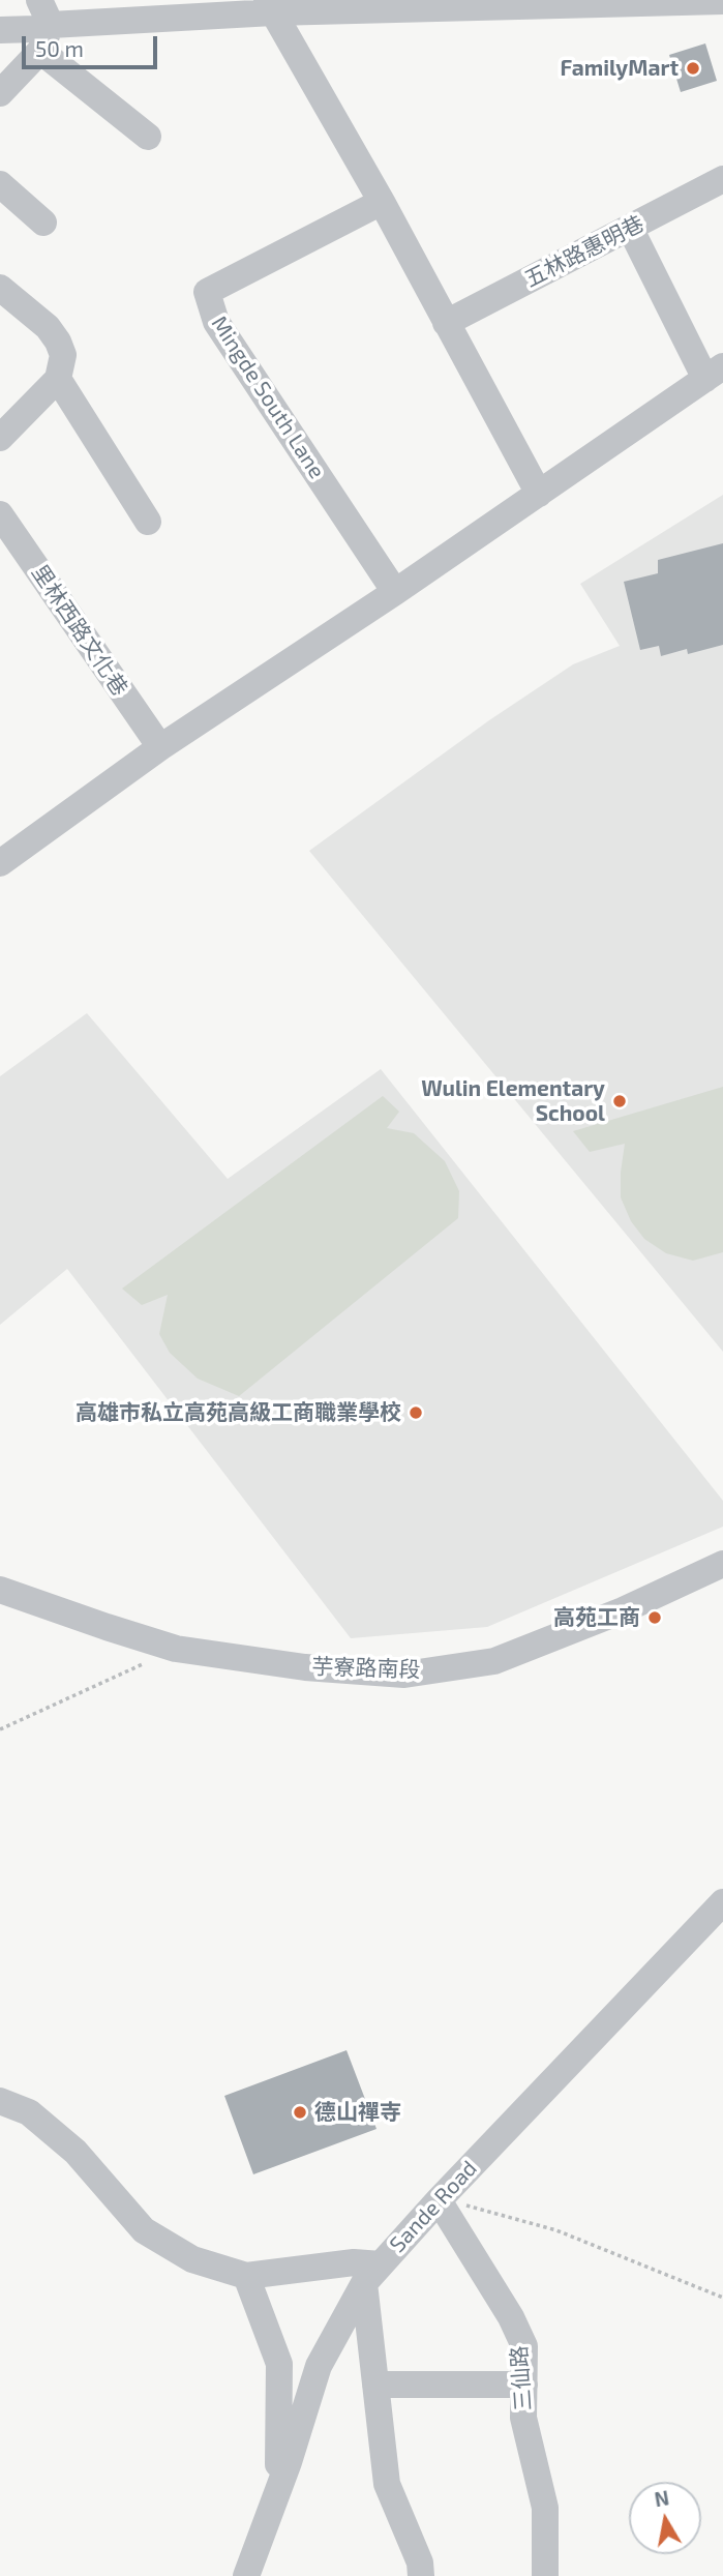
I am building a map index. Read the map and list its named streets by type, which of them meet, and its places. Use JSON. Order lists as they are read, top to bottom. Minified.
{"streets":{"street":["五林路惠明巷","Mingde South Lane","里林西路文化巷","芋寮路南段","Sande Road","三仙路"]},"crossings":[["Sande Road","三仙路"]],"places":["FamilyMart","Wulin Elementary School","高雄市私立高苑高級工商職業學校","高苑工商","德山禪寺"],"scale_bar":"50 m","north":"top"}
